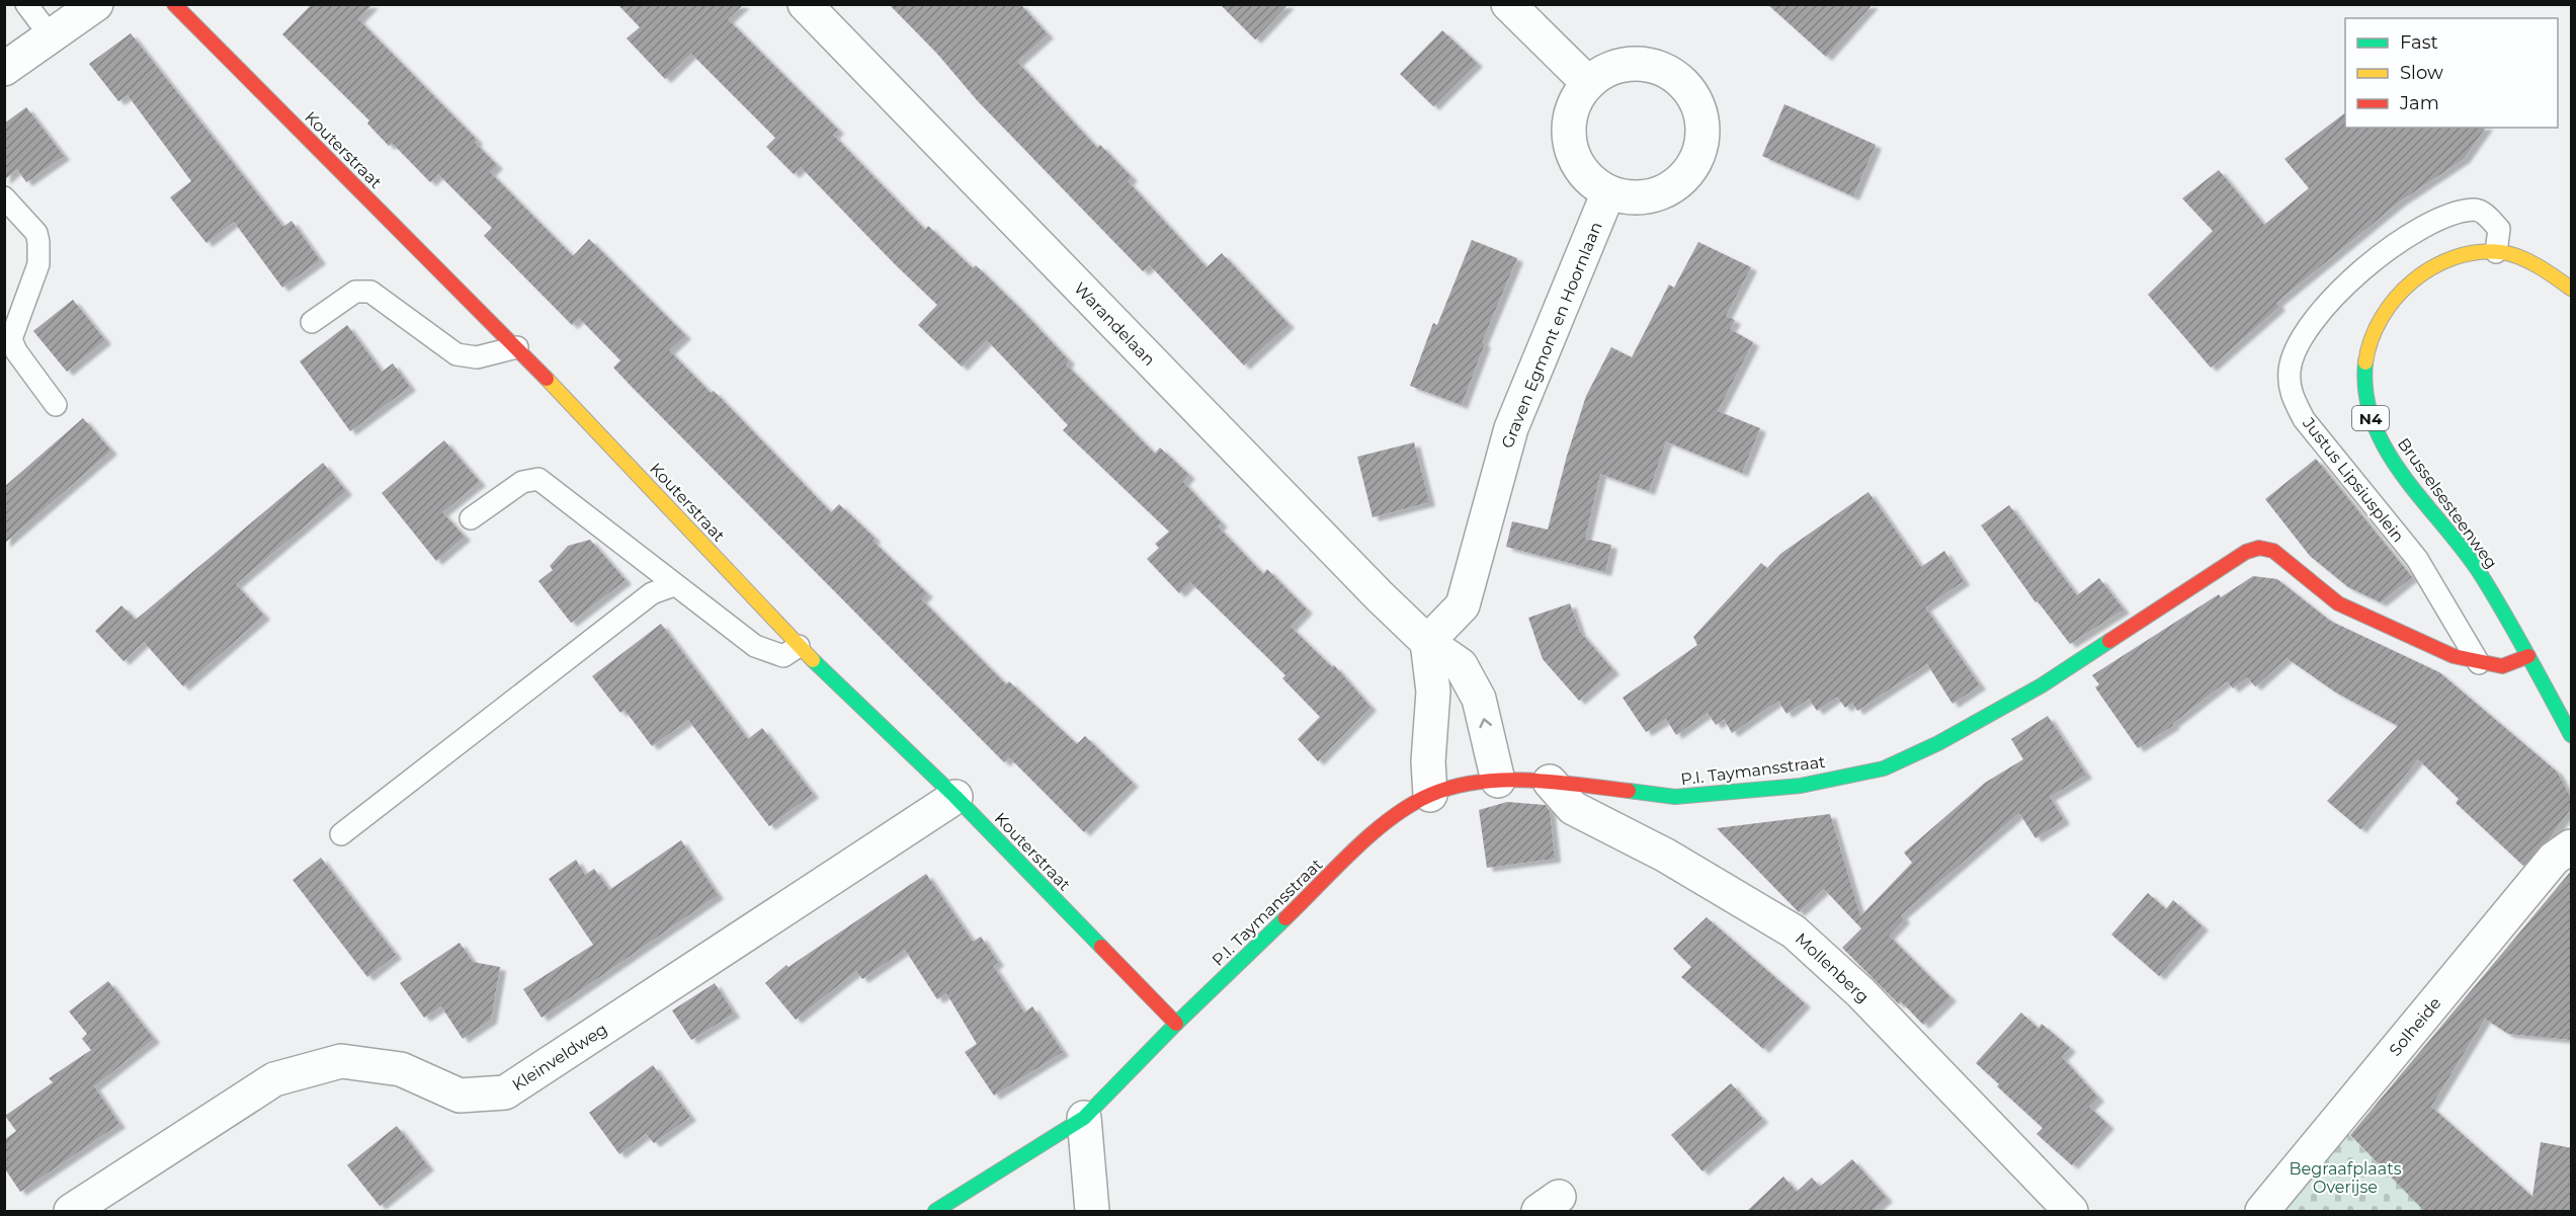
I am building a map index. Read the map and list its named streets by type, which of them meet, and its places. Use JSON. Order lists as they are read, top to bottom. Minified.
{"streets":{"street":["Kouterstraat","Warandelaan","Graven Egmont en Hoornlaan","N4","Brusselsesteenweg","P.I. Taymansstraat","Mollenberg","Solheide","Kleinveldweg"],"lane":["Justus Lipsiusplein"]},"crossings":[["Kouterstraat","P.I. Taymansstraat"],["Kouterstraat","Kleinveldweg"],["Warandelaan","Graven Egmont en Hoornlaan"],["Warandelaan","P.I. Taymansstraat"],["Justus Lipsiusplein","Brusselsesteenweg"],["Justus Lipsiusplein","P.I. Taymansstraat"],["Brusselsesteenweg","P.I. Taymansstraat"],["P.I. Taymansstraat","Mollenberg"]],"parks":["Begraafplaats Overijse"],"legend":["Fast","Slow","Jam"]}
